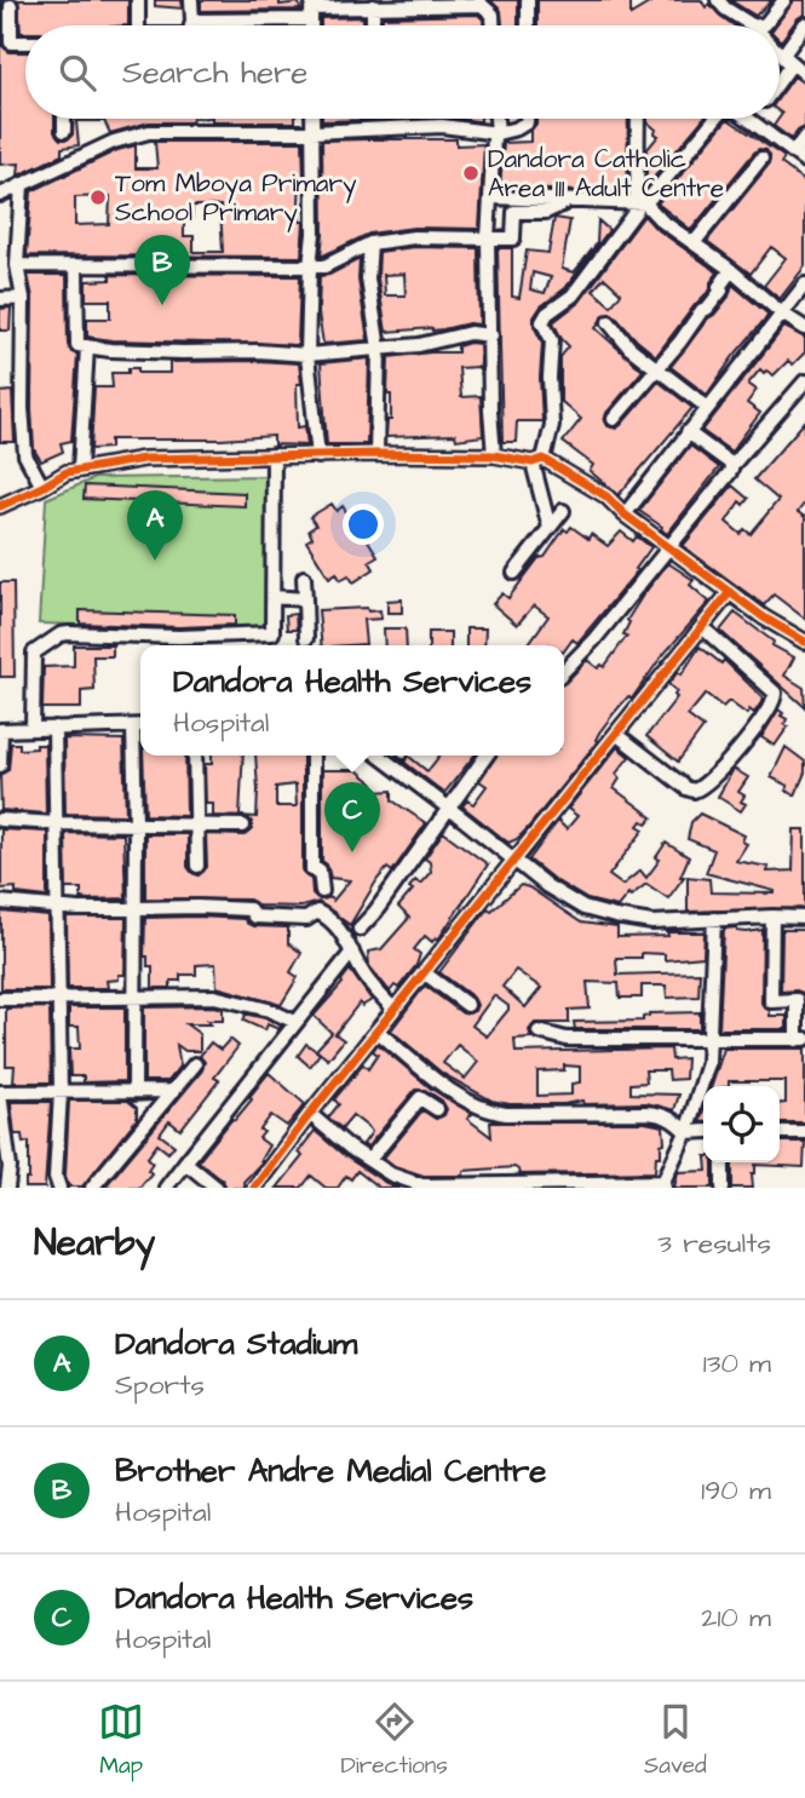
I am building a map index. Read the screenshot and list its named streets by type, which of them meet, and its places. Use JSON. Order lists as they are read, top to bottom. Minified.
{"places":["Dandora Catholic Area 111 Adult Centre","Tom Mboya Primary School Primary"],"page":{"search":"Search here","pins":["B","A","C"],"popup":["Dandora Health Services","Hospital"],"heading":["Nearby","3 results"],"list":[{"mark":"A","name":"Dandora Stadium","note":"Sports","value":"130 m"},{"mark":"B","name":"Brother Andre Medial Centre","note":"Hospital","value":"190 m"},{"mark":"C","name":"Dandora Health Services","note":"Hospital","value":"210 m"}],"nav":["Map","Directions","Saved"]}}
